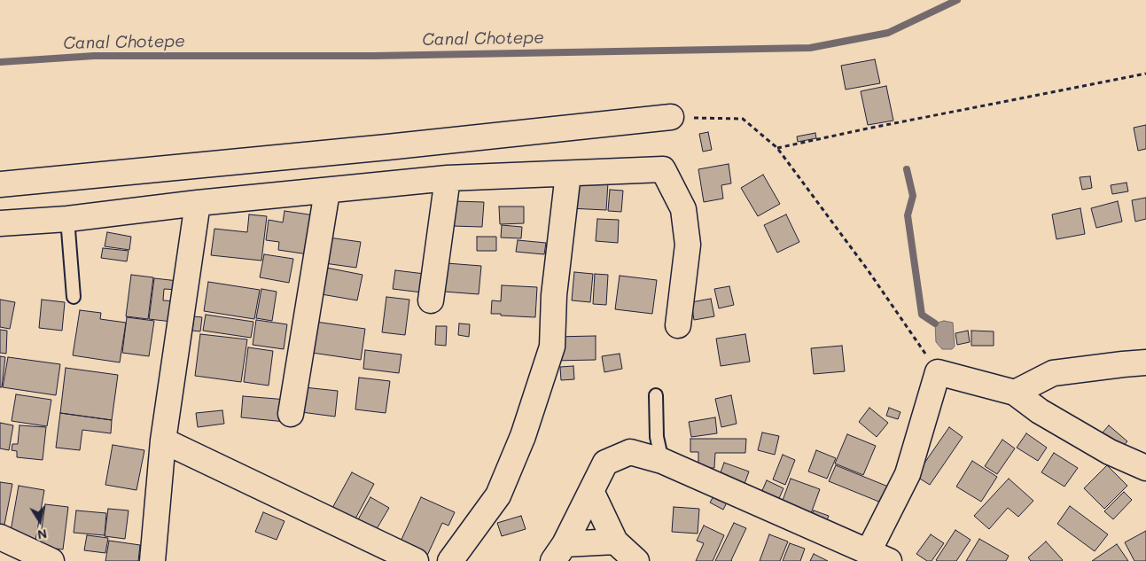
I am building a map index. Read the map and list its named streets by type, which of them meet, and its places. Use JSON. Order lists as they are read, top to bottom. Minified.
{"water":["Canal Chotepe"],"north":"bottom"}
